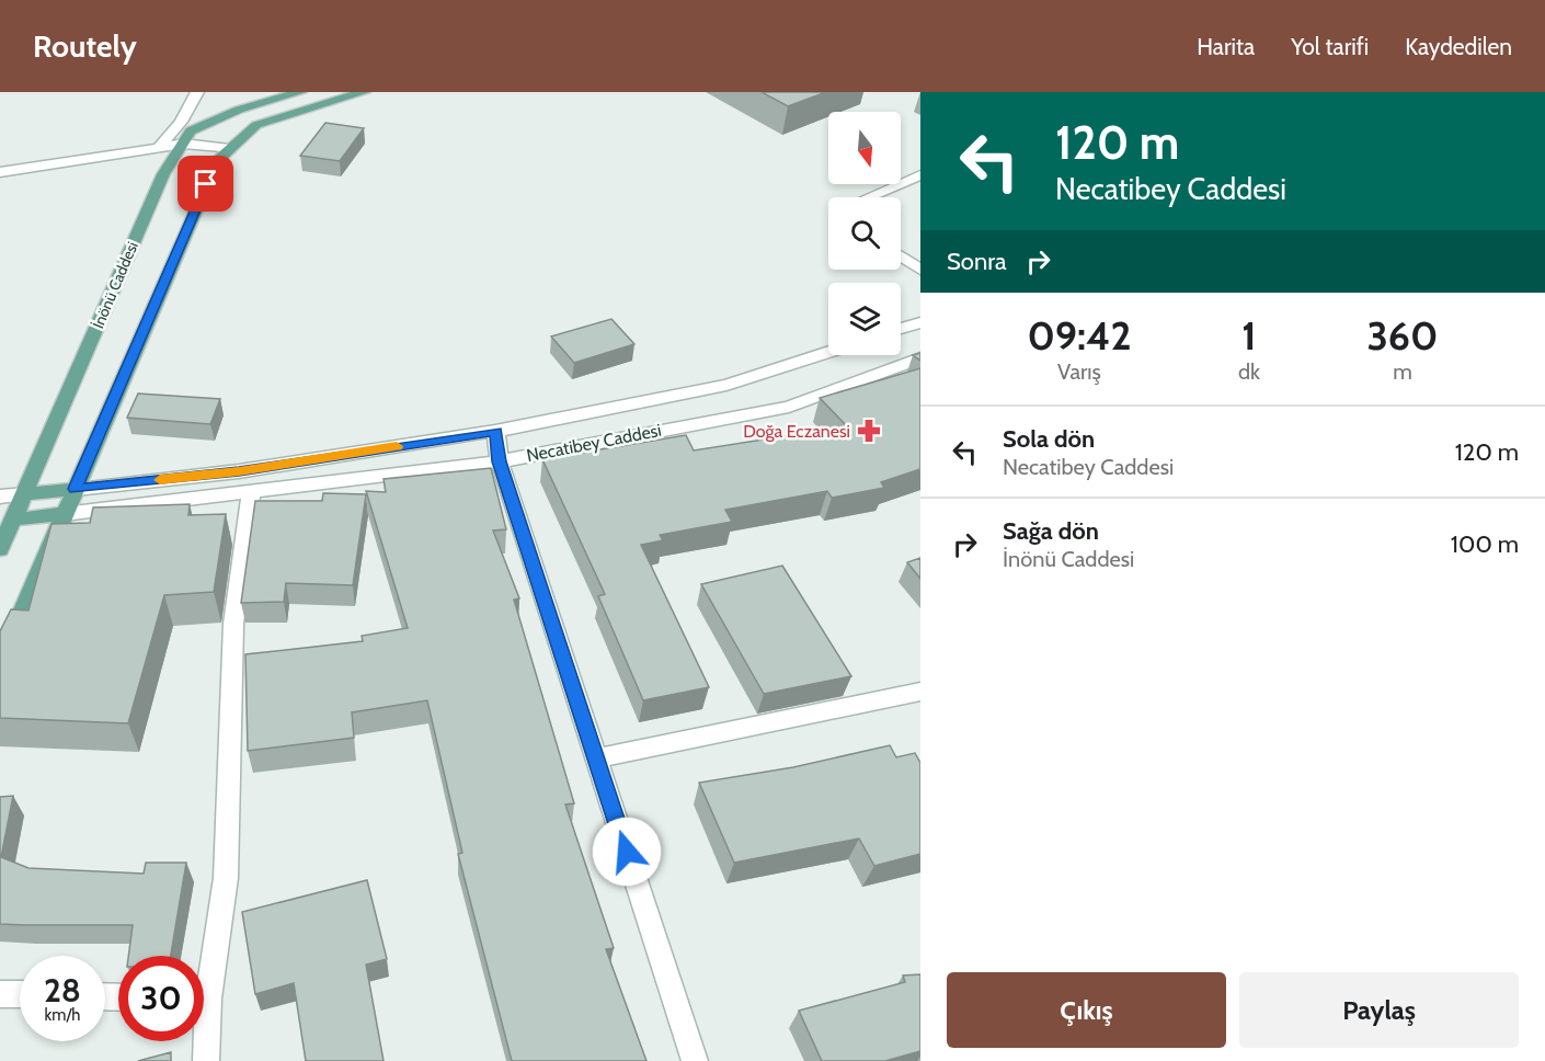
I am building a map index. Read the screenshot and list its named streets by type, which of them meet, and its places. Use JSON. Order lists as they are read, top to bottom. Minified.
{"streets":{"main road":["İnönü Caddesi"],"street":["Necatibey Caddesi"]},"places":{"pharmacy":["Doğa Eczanesi"]},"north":"bottom","page":{"header":"Routely","nav":["Harita","Yol tarifi","Kaydedilen"],"turn":["120 m","Necatibey Caddesi"],"then":"Sonra","eta":["09:42","Varış","1","dk","360","m"],"list":[{"name":"Sola dön","note":"Necatibey Caddesi","value":"120 m"},{"name":"Sağa dön","note":"İnönü Caddesi","value":"100 m"}],"speed":"28 km/h","limit":"30","buttons":["Çıkış","Paylaş"]}}
